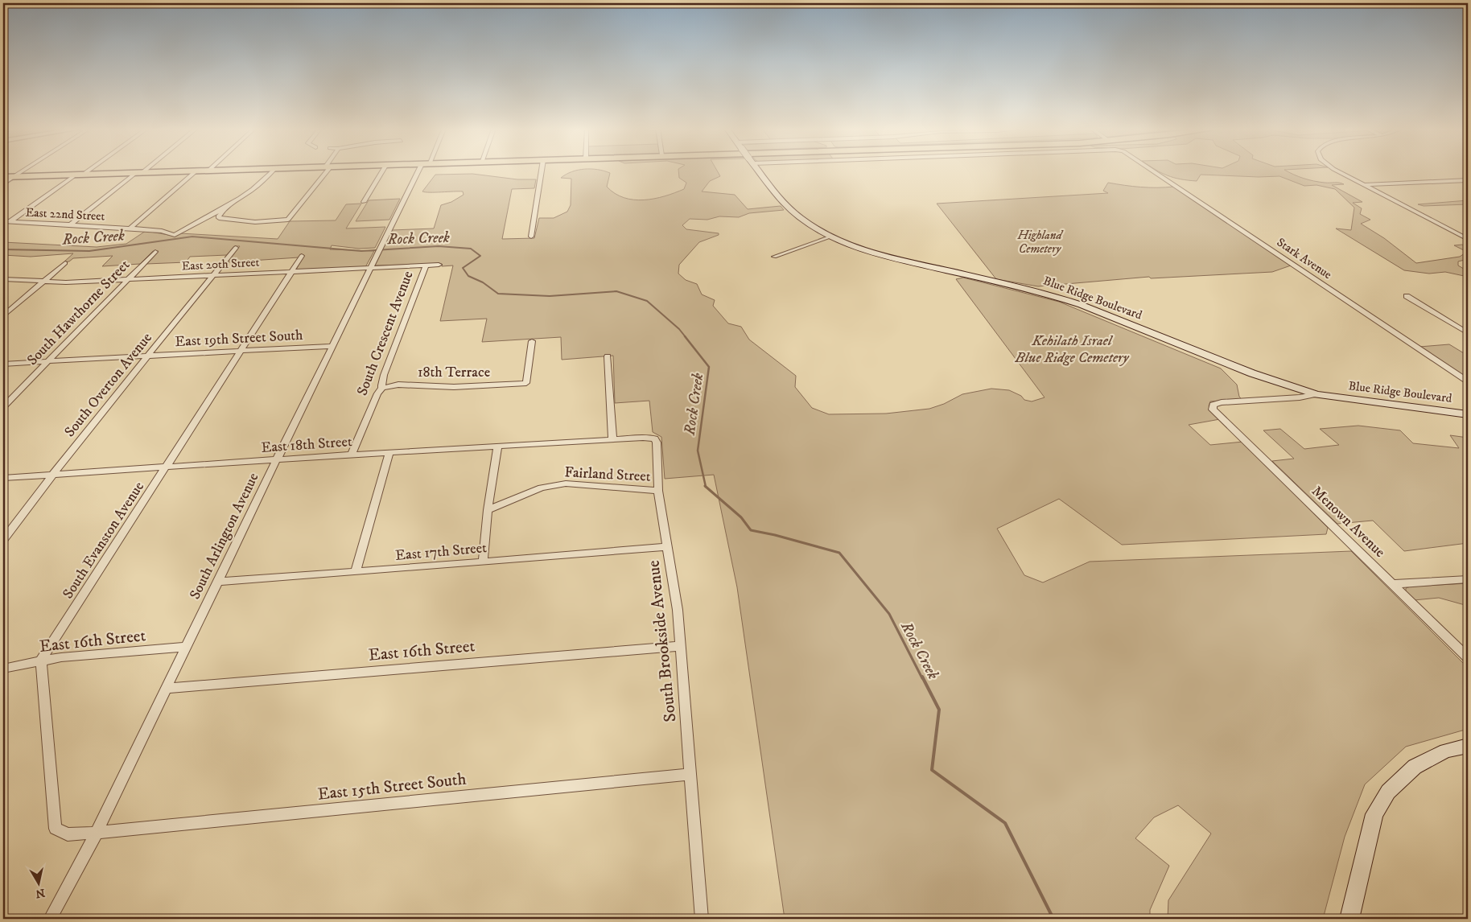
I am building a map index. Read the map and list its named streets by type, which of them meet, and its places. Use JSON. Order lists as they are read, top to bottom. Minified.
{"streets":{"main road":["Blue Ridge Boulevard"],"street":["East 22nd Street","Stark Avenue","East 20th Street","South Hawthorne Street","South Crescent Avenue","East 19th Street South","18th Terrace","South Overton Avenue","East 18th Street","Fairland Street","Menown Avenue","South Arlington Avenue","South Evanston Avenue","East 17th Street","East 16th Street","South Brookside Avenue","East 15th Street South"]},"crossings":[["East 20th Street","South Hawthorne Street"],["East 20th Street","South Crescent Avenue"],["East 20th Street","South Overton Avenue"],["East 20th Street","South Arlington Avenue"],["East 20th Street","South Evanston Avenue"],["Blue Ridge Boulevard","Menown Avenue"],["South Hawthorne Street","East 19th Street South"],["South Crescent Avenue","18th Terrace"],["South Crescent Avenue","East 18th Street"],["East 19th Street South","South Overton Avenue"],["East 19th Street South","South Arlington Avenue"],["East 19th Street South","South Evanston Avenue"],["South Overton Avenue","East 18th Street"],["East 18th Street","South Arlington Avenue"],["East 18th Street","South Evanston Avenue"],["East 18th Street","South Brookside Avenue"],["Fairland Street","South Brookside Avenue"],["South Arlington Avenue","East 17th Street"],["South Arlington Avenue","East 16th Street"],["South Arlington Avenue","East 15th Street South"],["South Evanston Avenue","East 16th Street"],["East 17th Street","South Brookside Avenue"],["East 16th Street","South Brookside Avenue"],["South Brookside Avenue","East 15th Street South"]],"water":["Rock Creek"],"parks":["Highland Cemetery","Kehilath Israel Blue Ridge Cemetery"],"north":"bottom"}
